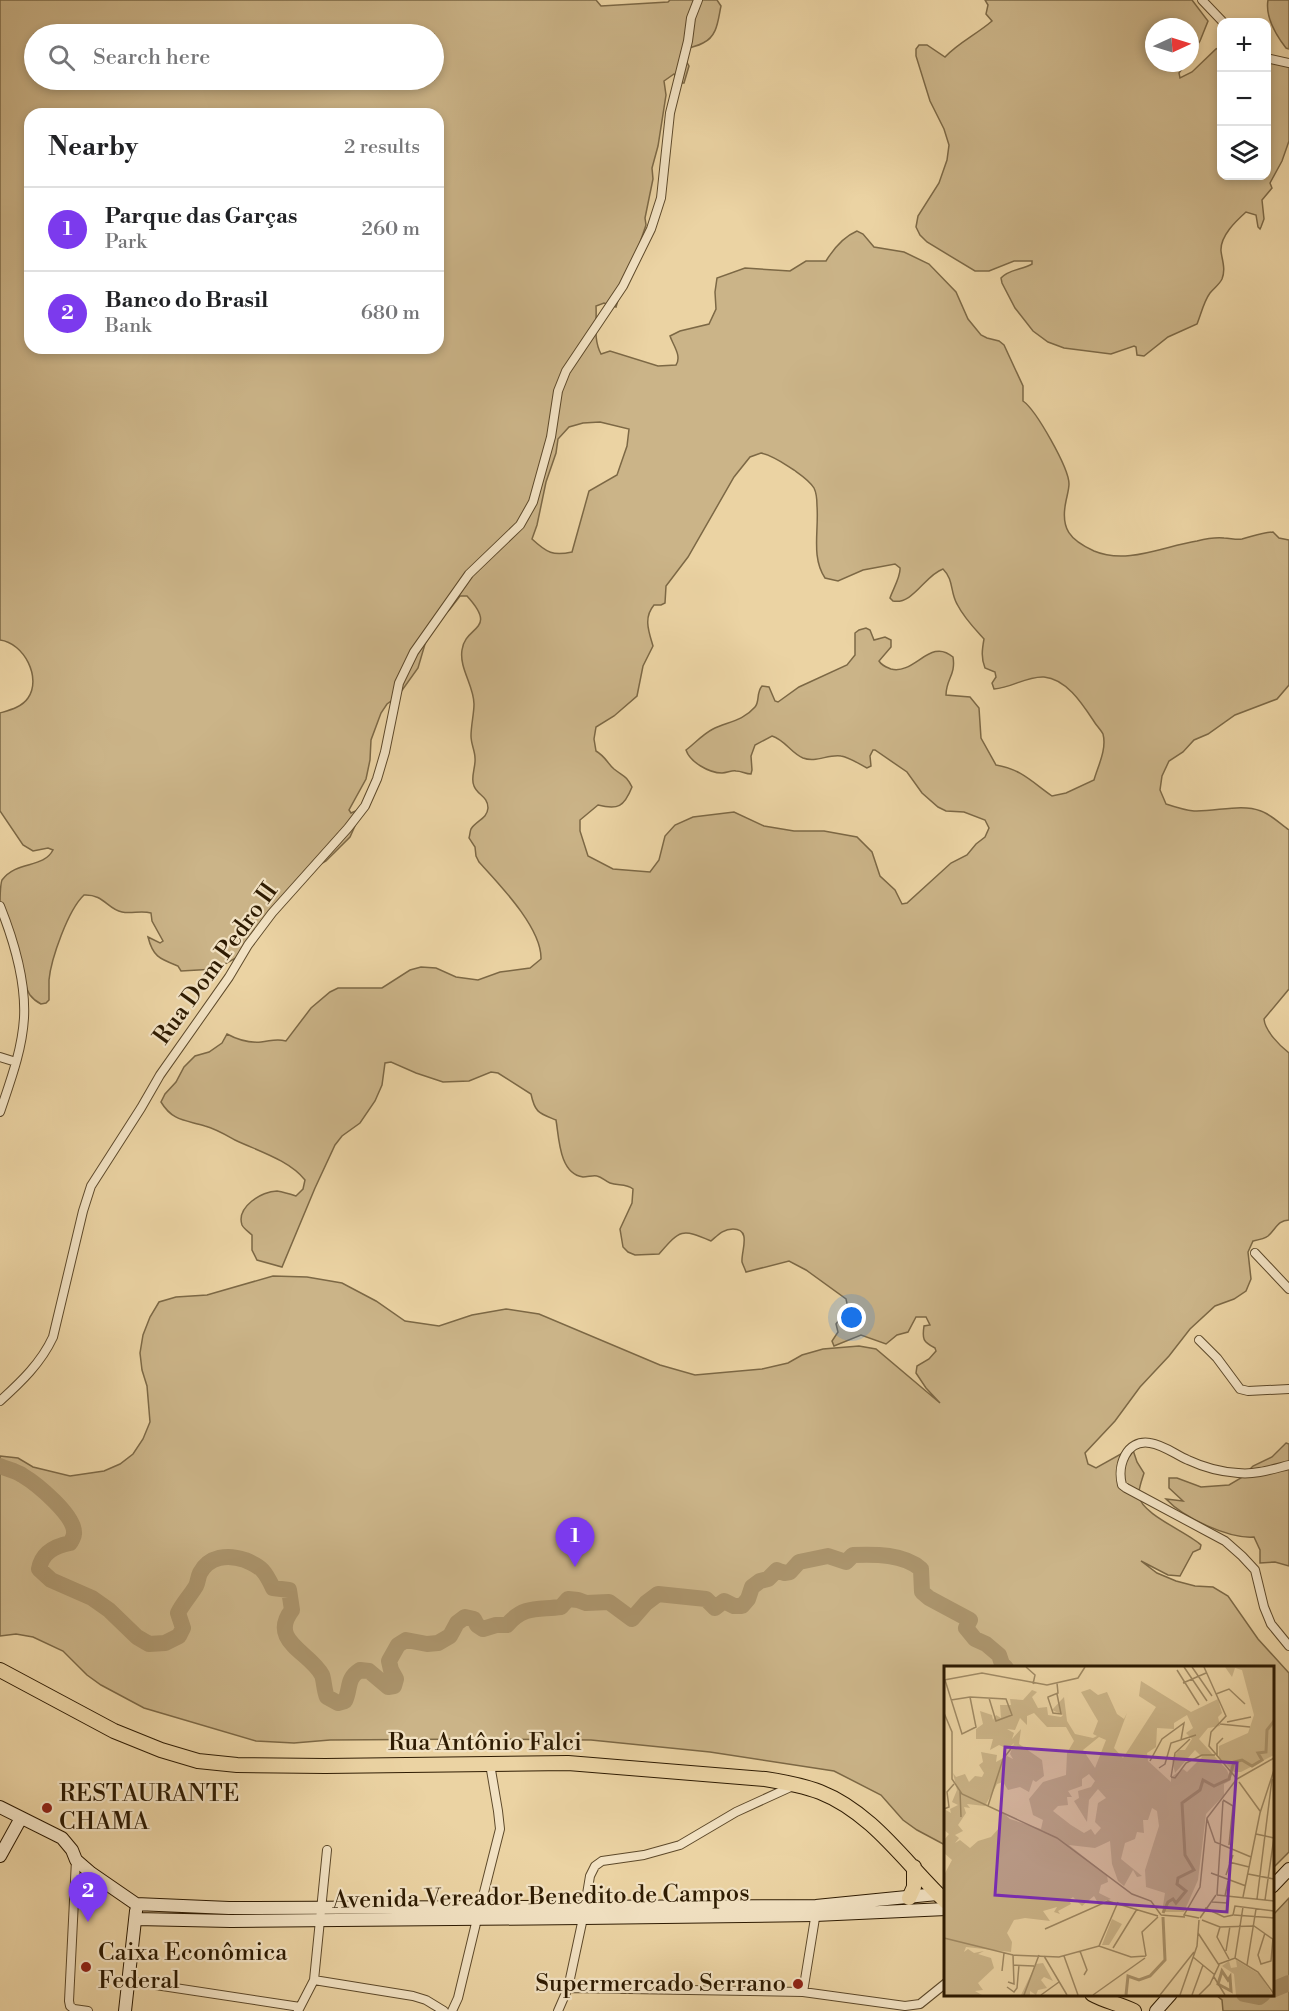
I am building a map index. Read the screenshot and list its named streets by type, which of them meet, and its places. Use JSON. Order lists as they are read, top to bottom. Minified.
{"streets":{"main road":["Rua Antônio Falci","Avenida Vereador Benedito de Campos"],"street":["Rua Dom Pedro II"]},"crossings":[["Rua Antônio Falci","Avenida Vereador Benedito de Campos"]],"places":["RESTAURANTE CHAMA","Caixa Econômica Federal","Supermercado Serrano"],"north":"right","page":{"map_buttons":["+","−"],"search":"Search here","heading":["Nearby","2 results"],"list":[{"mark":"1","name":"Parque das Garças","note":"Park","value":"260 m"},{"mark":"2","name":"Banco do Brasil","note":"Bank","value":"680 m"}],"pins":["1","2"]}}
